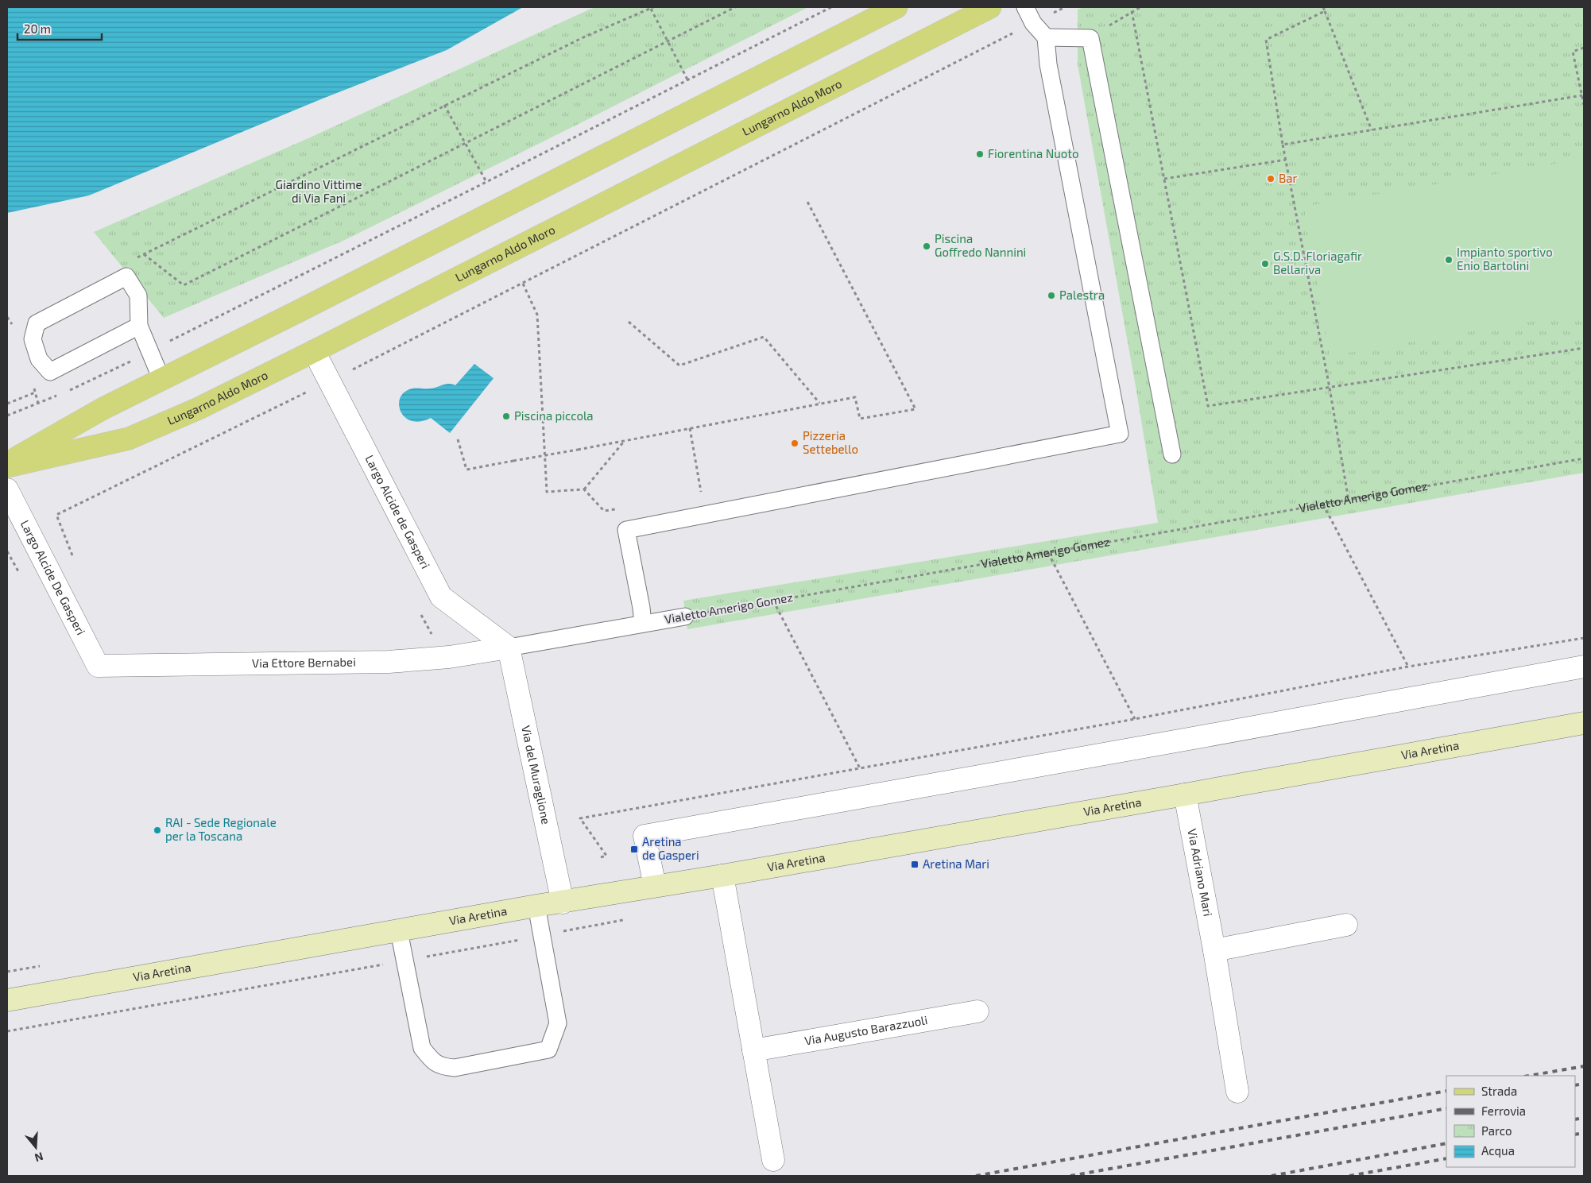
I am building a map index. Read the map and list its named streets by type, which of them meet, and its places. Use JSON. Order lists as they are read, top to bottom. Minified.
{"streets":{"main road":["Lungarno Aldo Moro"],"street":["Largo Alcide de Gasperi","Largo Alcide De Gasperi","Via Ettore Bernabei","Via Aretina","Via del Muraglione","Via Adriano Mari","Via Augusto Barazzuoli"],"lane":["Vialetto Amerigo Gomez"]},"crossings":[["Lungarno Aldo Moro","Largo Alcide de Gasperi"],["Vialetto Amerigo Gomez","Largo Alcide de Gasperi"],["Vialetto Amerigo Gomez","Via Ettore Bernabei"],["Vialetto Amerigo Gomez","Via del Muraglione"],["Largo Alcide de Gasperi","Via Ettore Bernabei"],["Largo Alcide de Gasperi","Via del Muraglione"],["Largo Alcide De Gasperi","Via Ettore Bernabei"],["Via Ettore Bernabei","Via del Muraglione"],["Via Aretina","Via del Muraglione"],["Via Aretina","Via Adriano Mari"]],"parks":["Giardino Vittime di Via Fani"],"places":{"other":["Fiorentina Nuoto","Bar","Piscina Goffredo Nannini","Impianto sportivo Enio Bartolini","G.S.D. Floriagafir Bellariva","Palestra","Piscina piccola","Pizzeria Settebello","RAI - Sede Regionale per la Toscana"],"transit":["Aretina de Gasperi","Aretina Mari"]},"legend":["Strada","Ferrovia","Parco","Acqua"],"scale_bar":"20 m","north":"bottom"}
